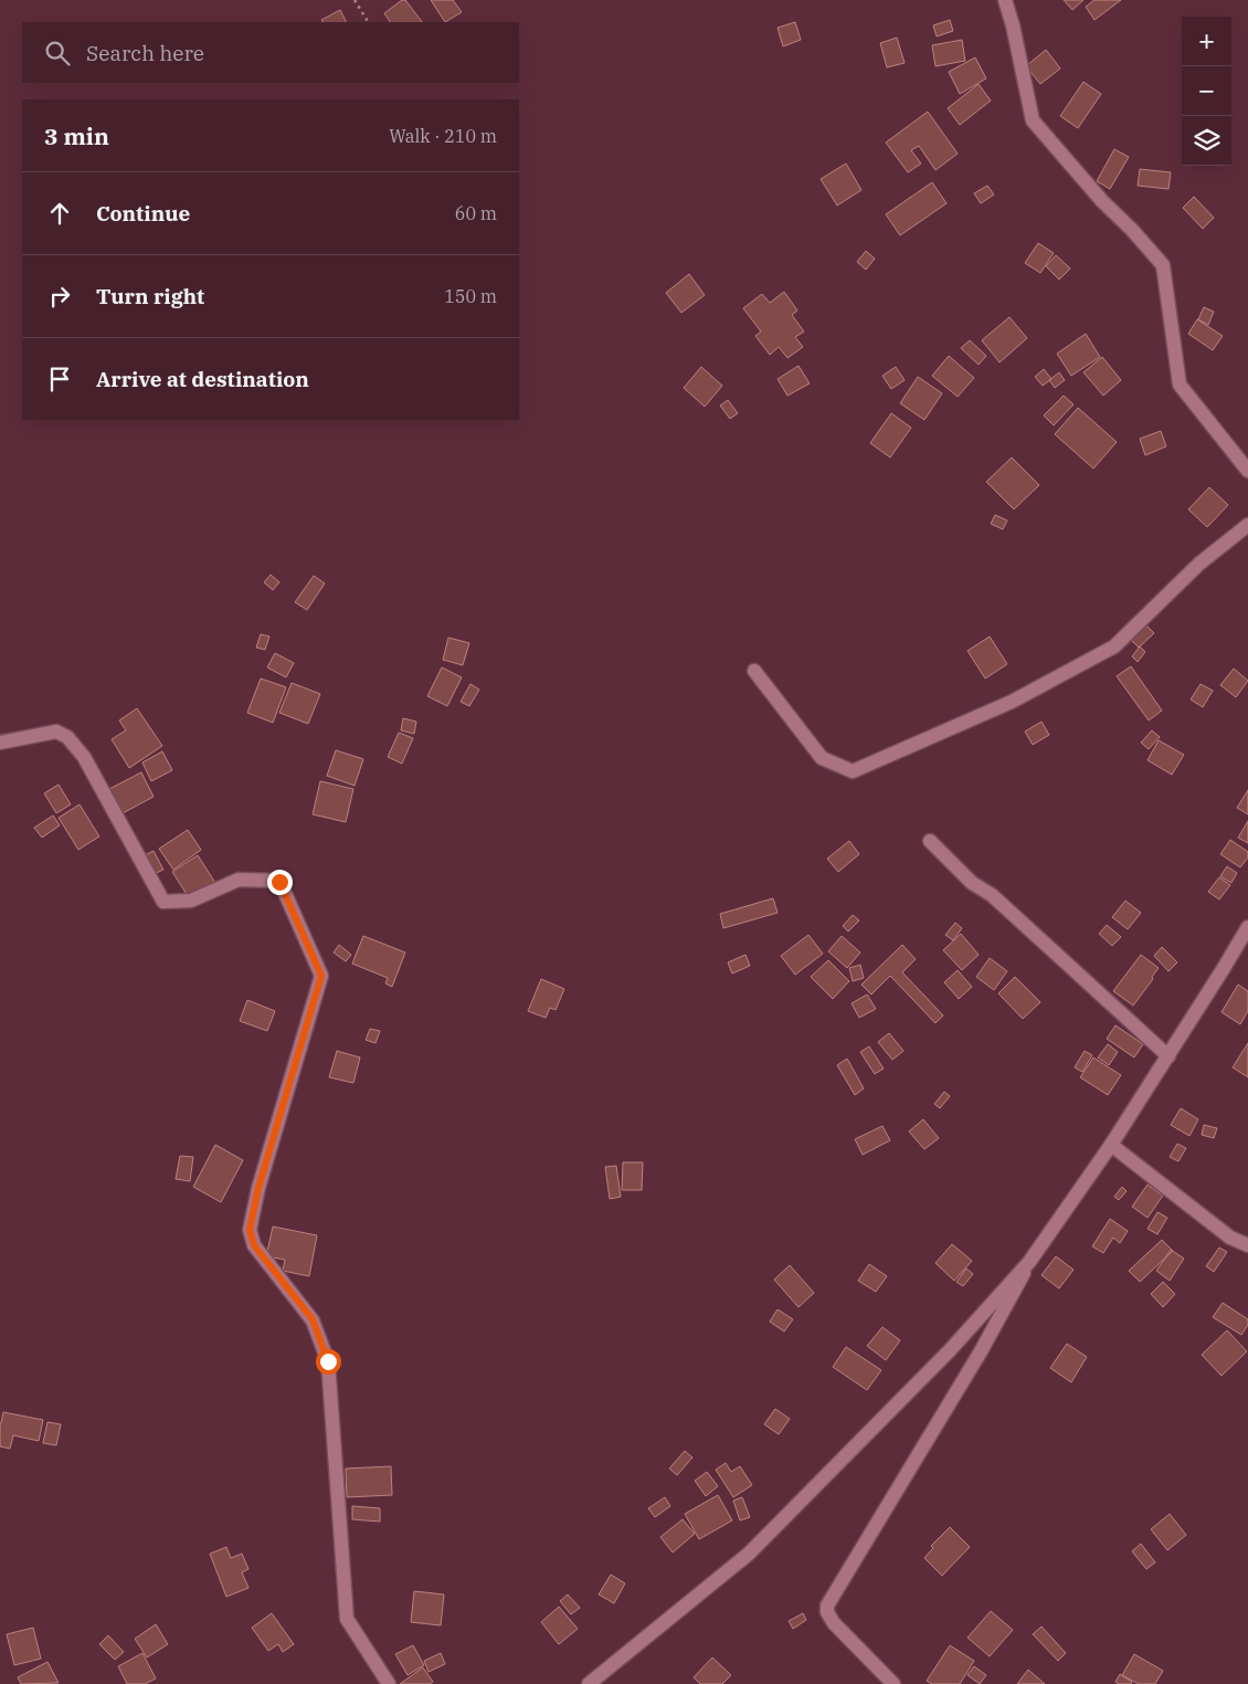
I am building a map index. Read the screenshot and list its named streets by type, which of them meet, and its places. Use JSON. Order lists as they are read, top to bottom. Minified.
{"page":{"map_buttons":["+","−"],"search":"Search here","heading":["3 min","Walk · 210 m"],"list":[["Continue","60 m"],["Turn right","150 m"],"Arrive at destination"]}}
